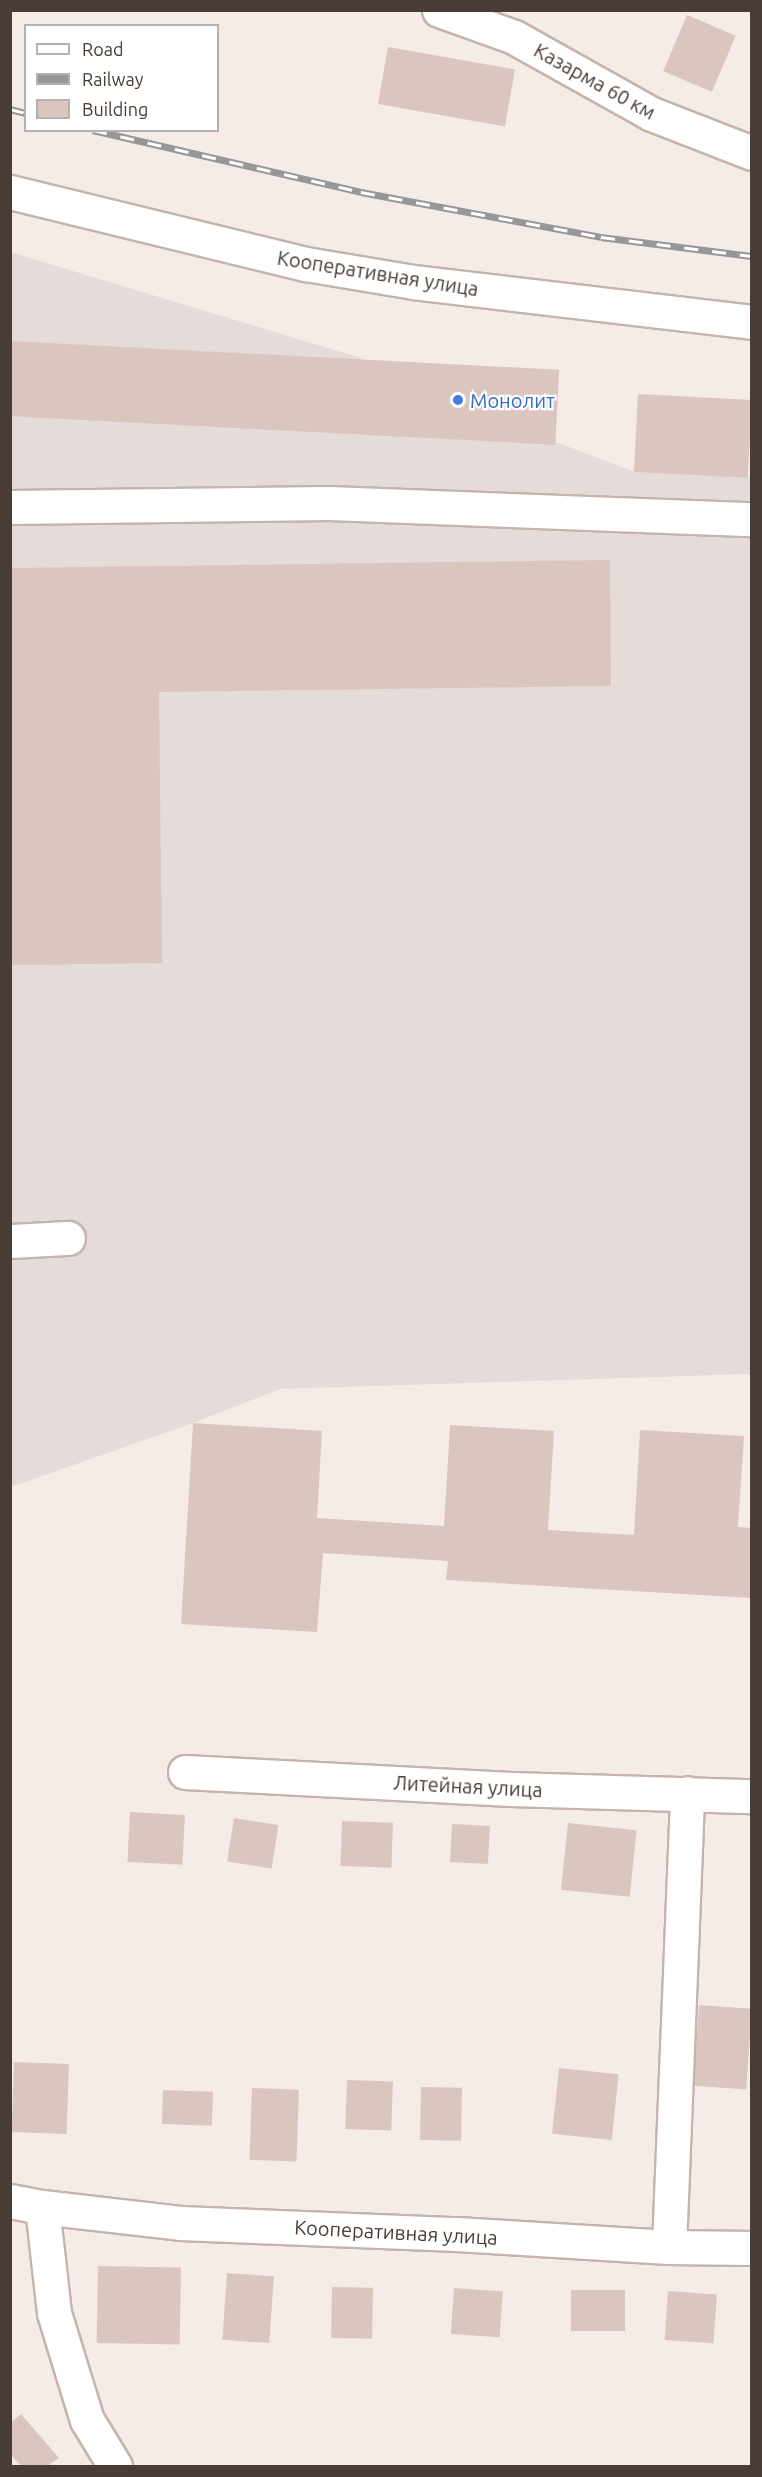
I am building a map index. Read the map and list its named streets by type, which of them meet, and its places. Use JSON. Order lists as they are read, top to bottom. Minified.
{"streets":{"street":["Казарма 60 км","Кооперативная улица","Литейная улица"]},"places":["Монолит"],"legend":["Road","Railway","Building"]}
